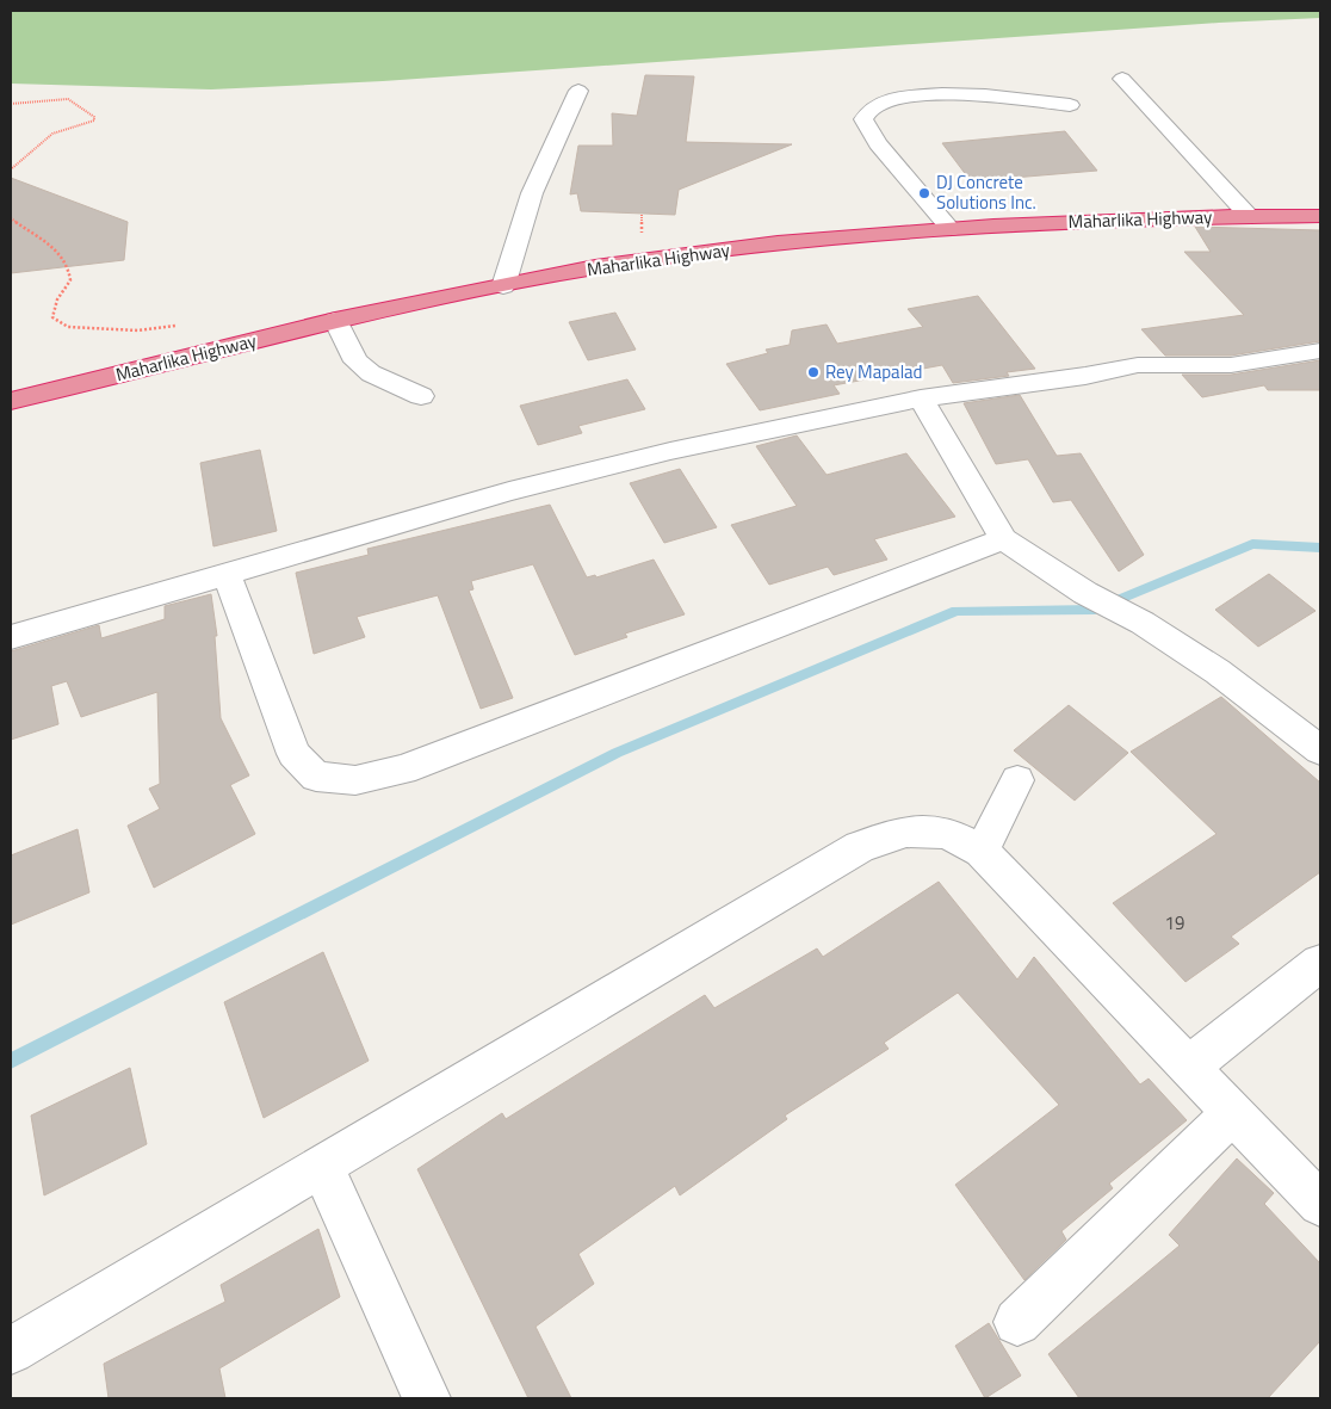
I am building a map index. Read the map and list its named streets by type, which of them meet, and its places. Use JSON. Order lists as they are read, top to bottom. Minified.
{"streets":{"highway":["Maharlika Highway"]},"places":["DJ Concrete Solutions Inc.","Rey Mapalad"],"house_numbers":["19"]}
